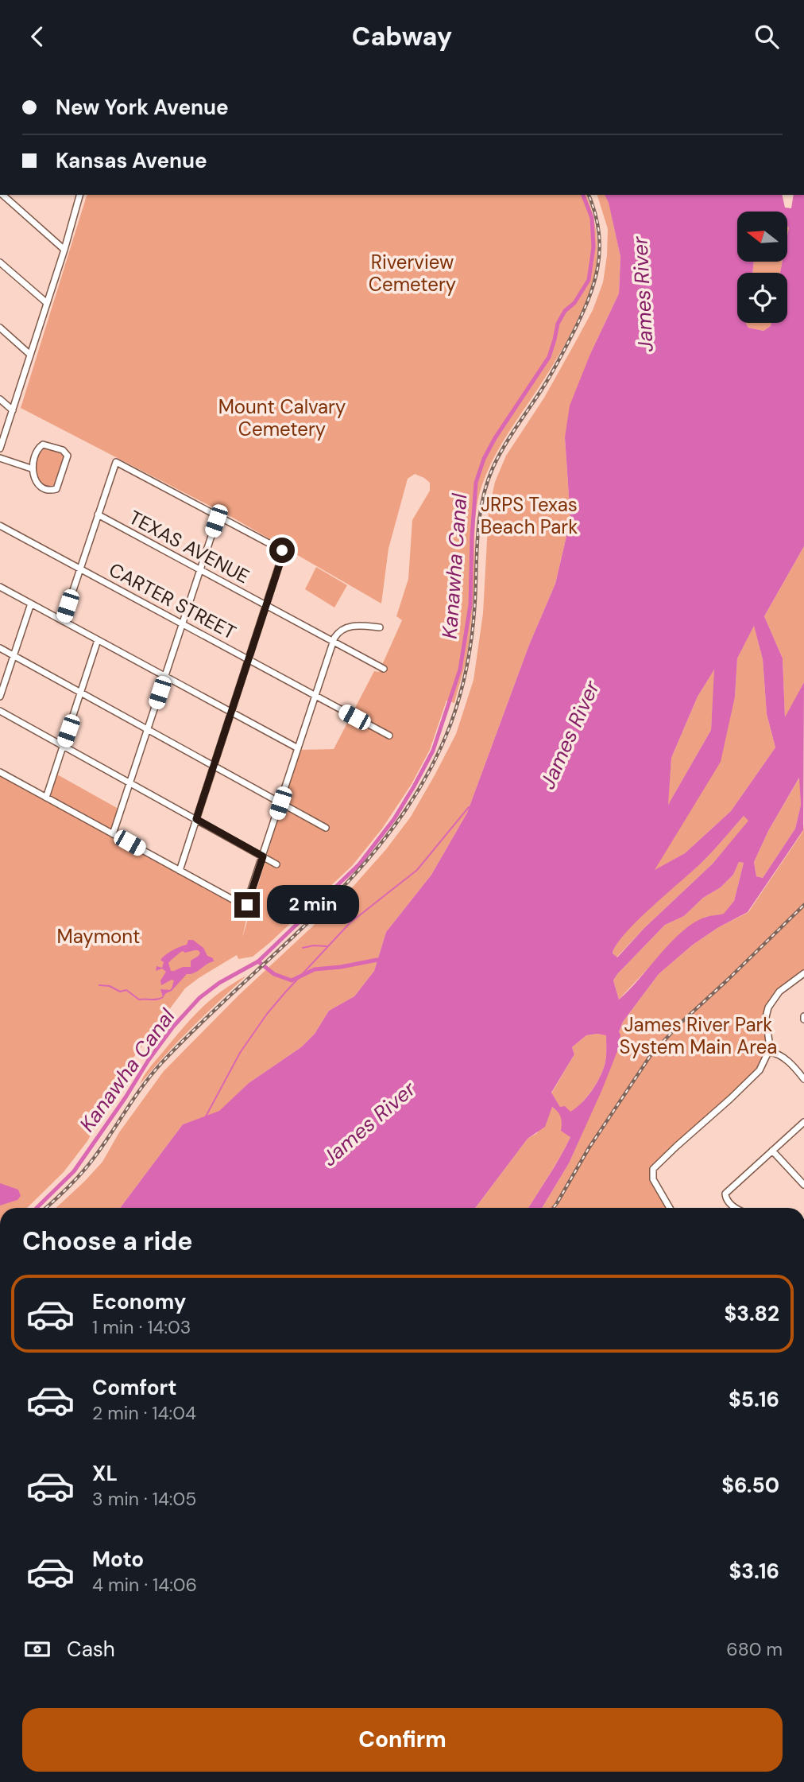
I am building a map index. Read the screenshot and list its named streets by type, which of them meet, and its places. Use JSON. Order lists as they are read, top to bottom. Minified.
{"streets":{"street":["TEXAS AVENUE","CARTER STREET"]},"water":["James River","Kanawha Canal"],"parks":["Riverview Cemetery","Mount Calvary Cemetery","JRPS Texas Beach Park","Maymont","James River Park System Main Area"],"north":"left","page":{"header":"Cabway","banner":["New York Avenue","Kansas Avenue"],"bubble":"2 min","heading":"Choose a ride","list":[{"name":"Economy","note":"1 min · 14:03","value":"$3.82"},{"name":"Comfort","note":"2 min · 14:04","value":"$5.16"},{"name":"XL","note":"3 min · 14:05","value":"$6.50"},{"name":"Moto","note":"4 min · 14:06","value":"$3.16"}],"pay":["Cash","680 m"],"buttons":"Confirm"}}
